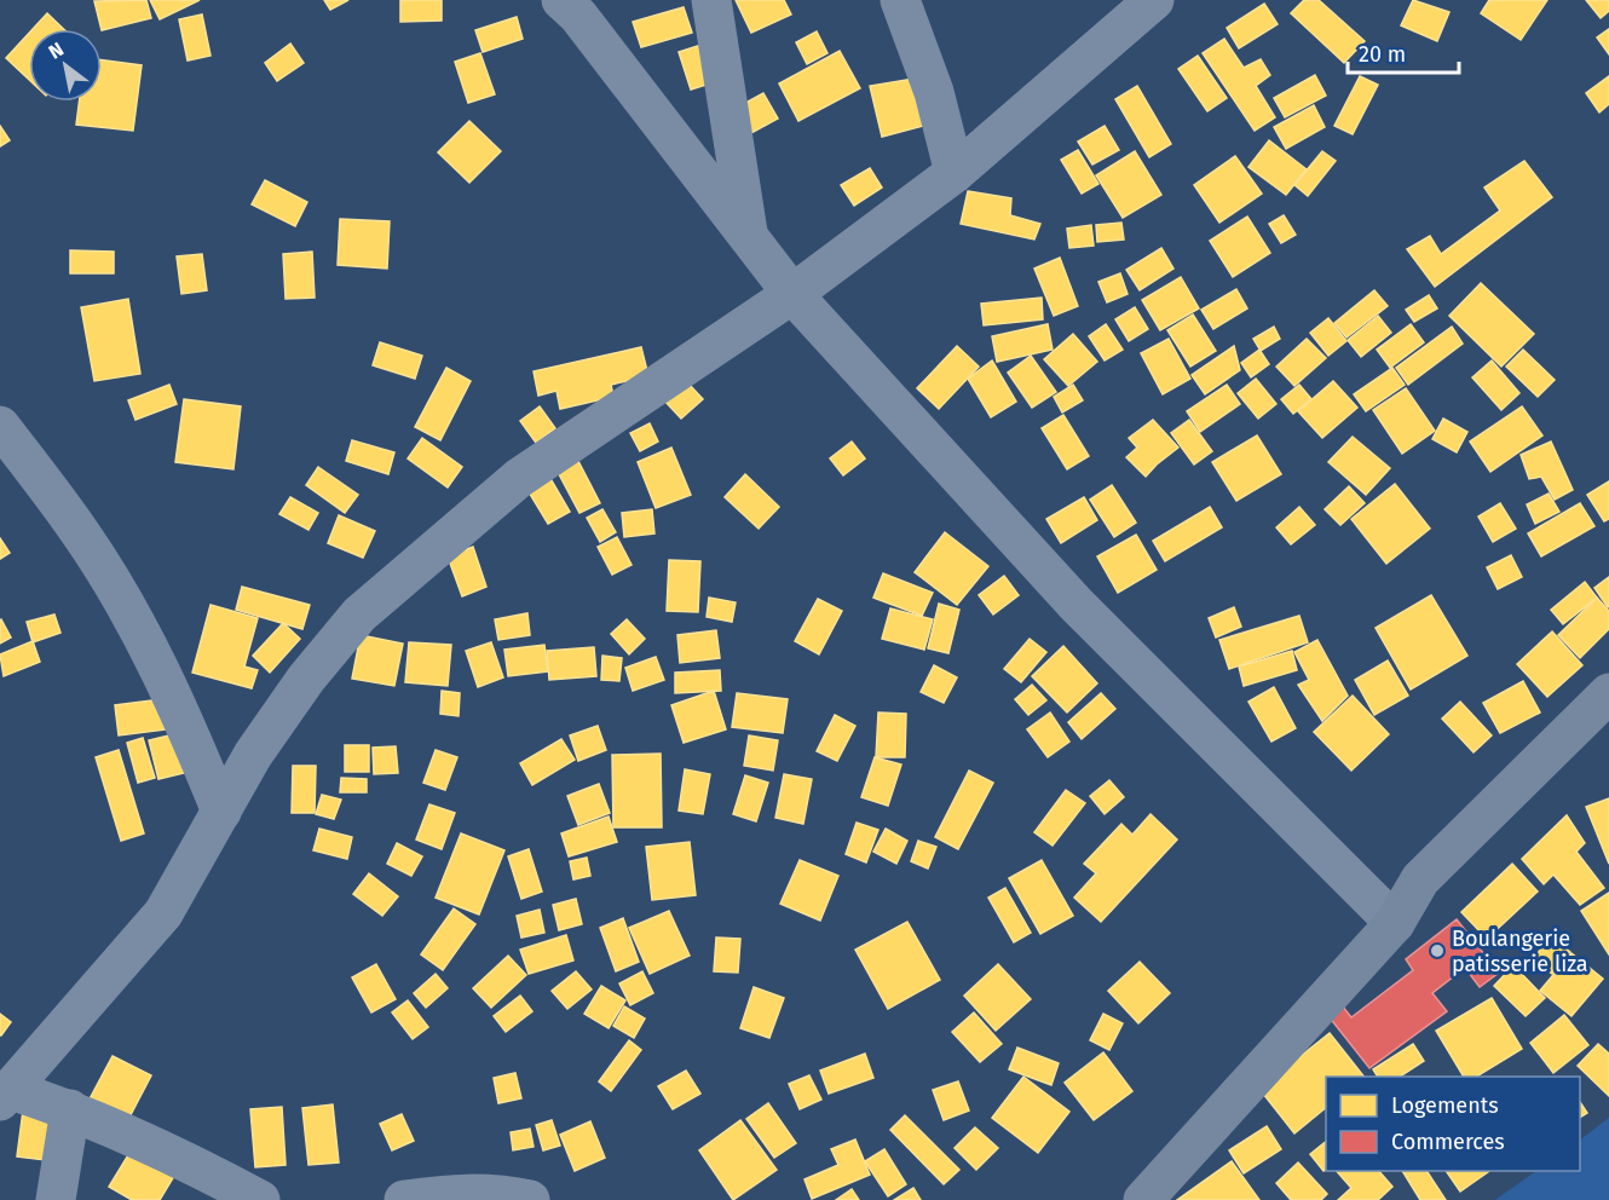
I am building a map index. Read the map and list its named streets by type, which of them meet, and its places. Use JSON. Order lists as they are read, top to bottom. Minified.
{"places":["Boulangerie patisserie liza"],"legend":["Logements","Commerces"],"scale_bar":"20 m","north":"top left"}
